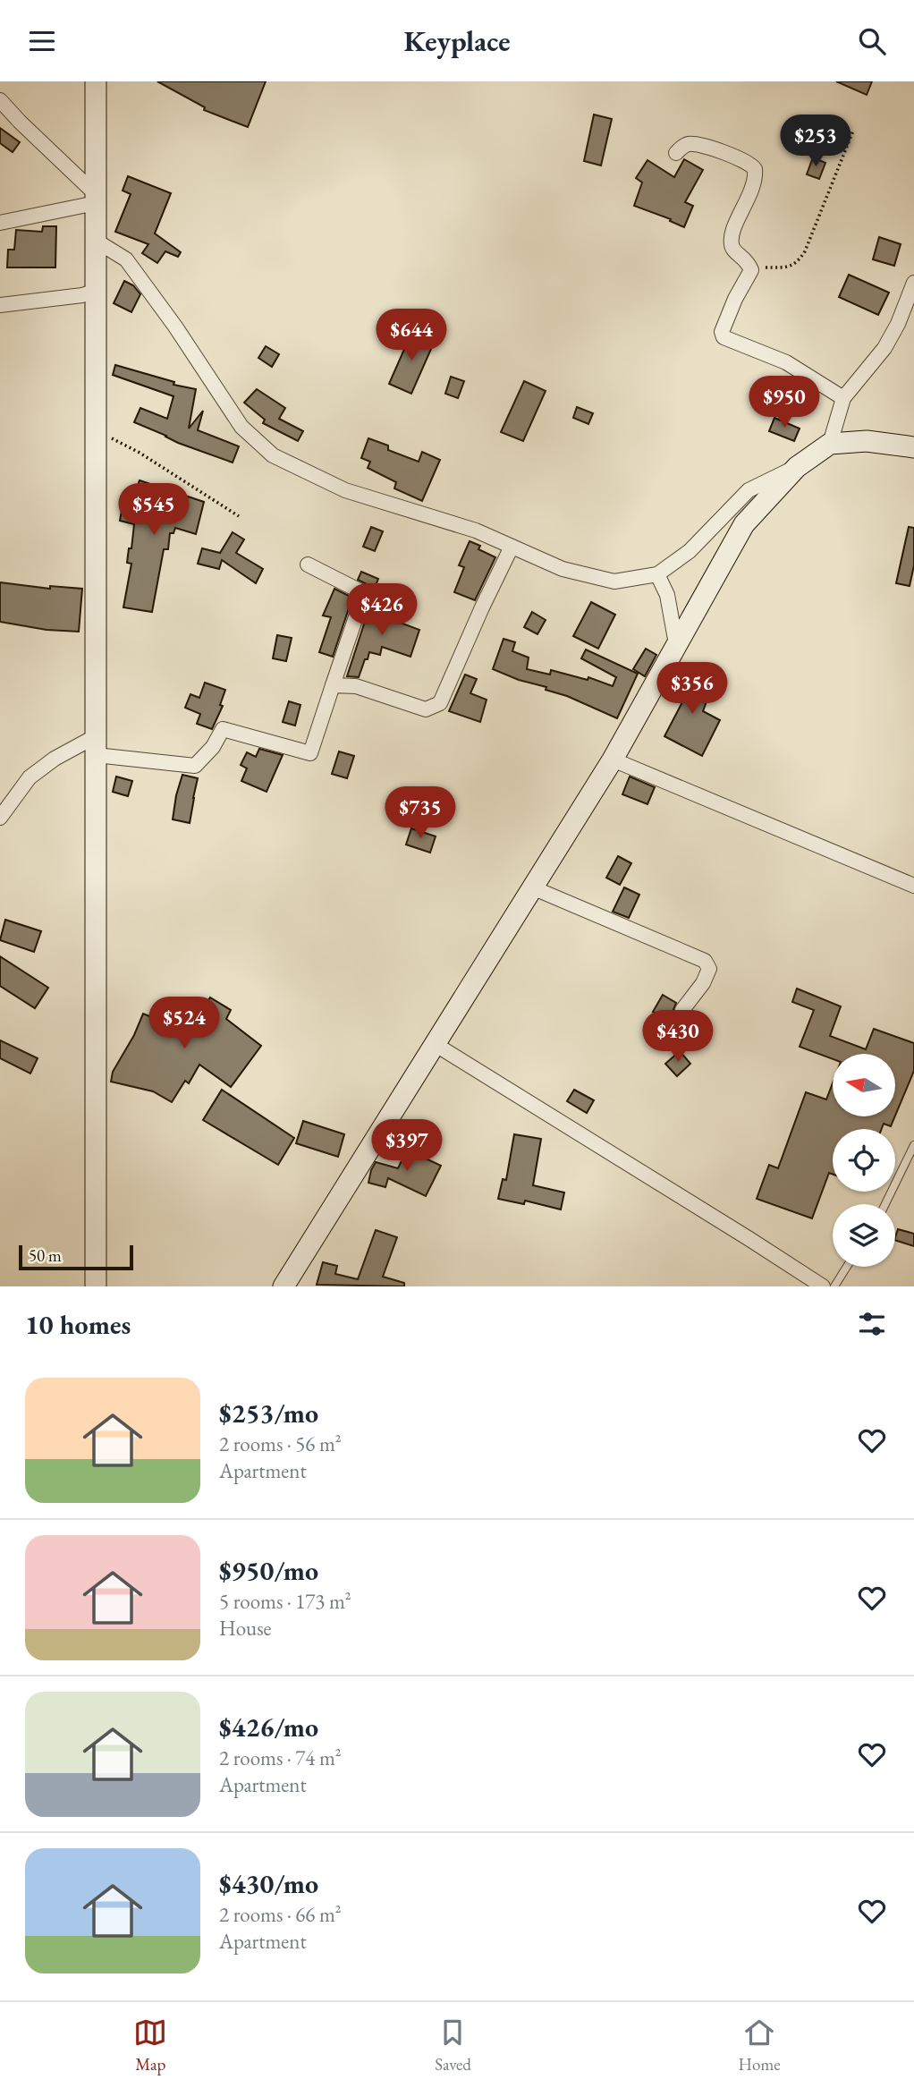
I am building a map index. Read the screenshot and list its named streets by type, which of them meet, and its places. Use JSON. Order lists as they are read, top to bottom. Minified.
{"scale_bar":"50 m","north":"left","page":{"header":"Keyplace","price":["$253","$644","$950","$545","$426","$356","$735","$524","$430","$397"],"scale":"50 m","heading":"10 homes","list":[{"name":"$253/mo","note":"2 rooms · 56 m² · Apartment"},{"name":"$950/mo","note":"5 rooms · 173 m² · House"},{"name":"$426/mo","note":"2 rooms · 74 m² · Apartment"},{"name":"$430/mo","note":"2 rooms · 66 m² · Apartment"}],"tabs":["Map","Saved","Home"]}}
